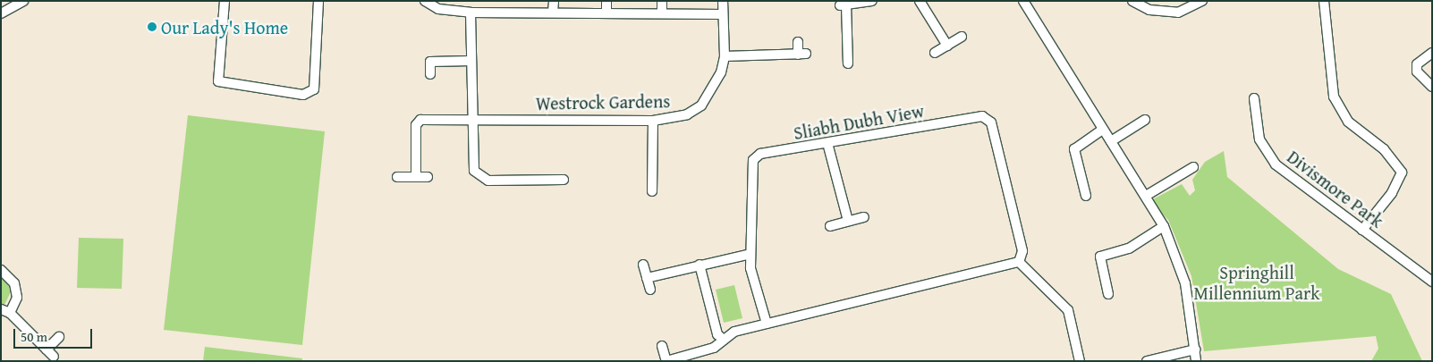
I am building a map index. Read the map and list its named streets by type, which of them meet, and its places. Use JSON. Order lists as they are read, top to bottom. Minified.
{"streets":{"street":["Westrock Gardens","Sliabh Dubh View","Divismore Park"]},"parks":["Springhill Millennium Park"],"places":["Our Lady's Home"],"scale_bar":"50 m"}
